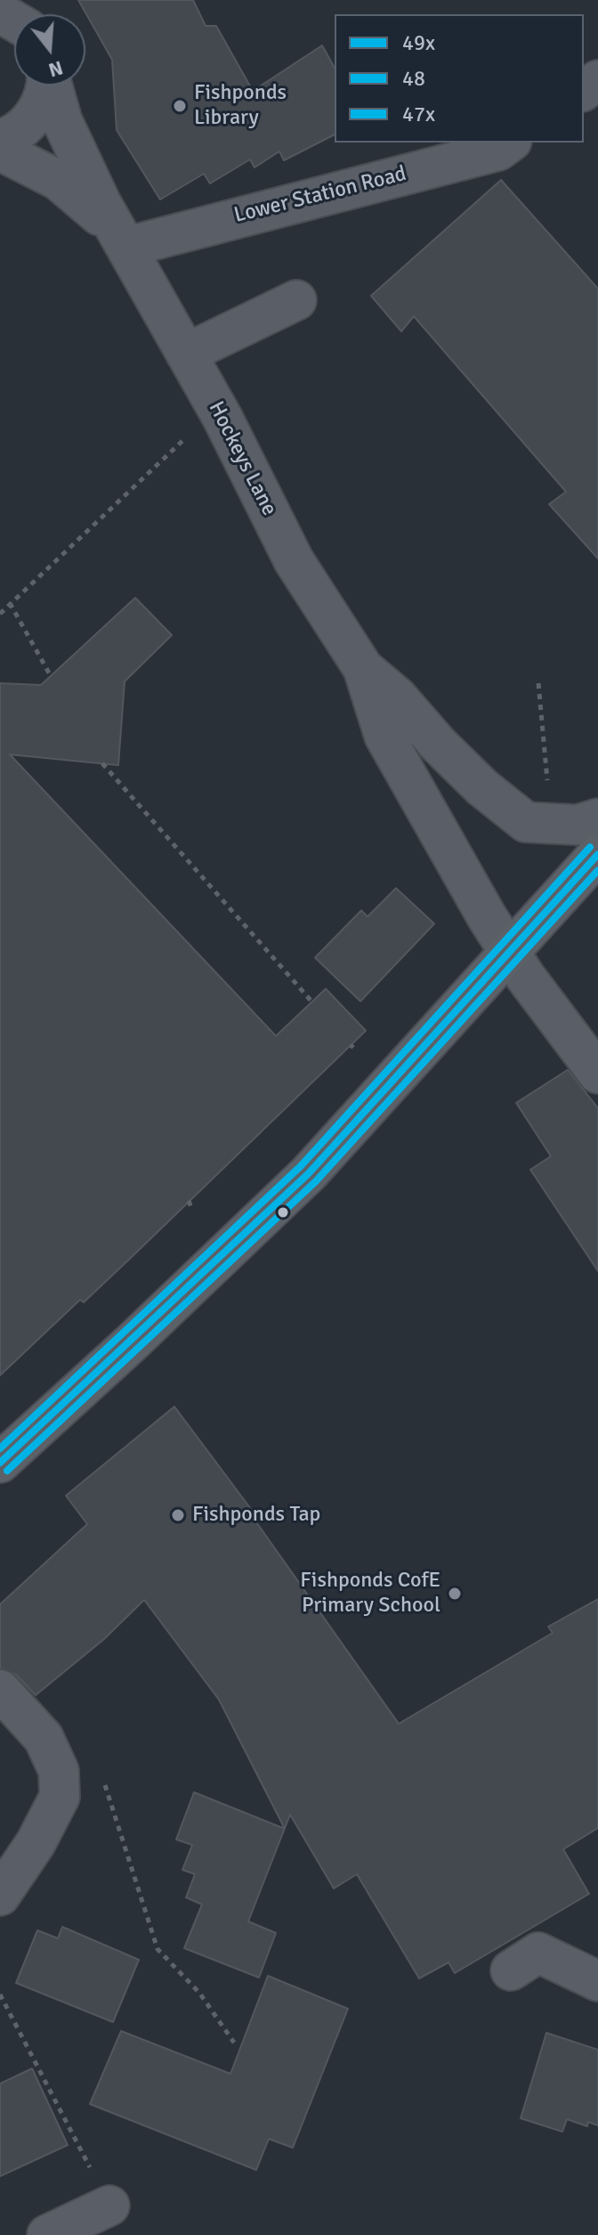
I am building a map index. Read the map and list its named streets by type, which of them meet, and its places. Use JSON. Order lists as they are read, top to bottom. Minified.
{"streets":{"street":["Lower Station Road","Hockeys Lane"]},"crossings":[["Lower Station Road","Hockeys Lane"]],"places":["Fishponds Library","Fishponds Tap","Fishponds CofE Primary School"],"lines":["transit line 47x","transit line 49x","transit line 48"],"legend":["49x","48","47x"],"north":"bottom"}
